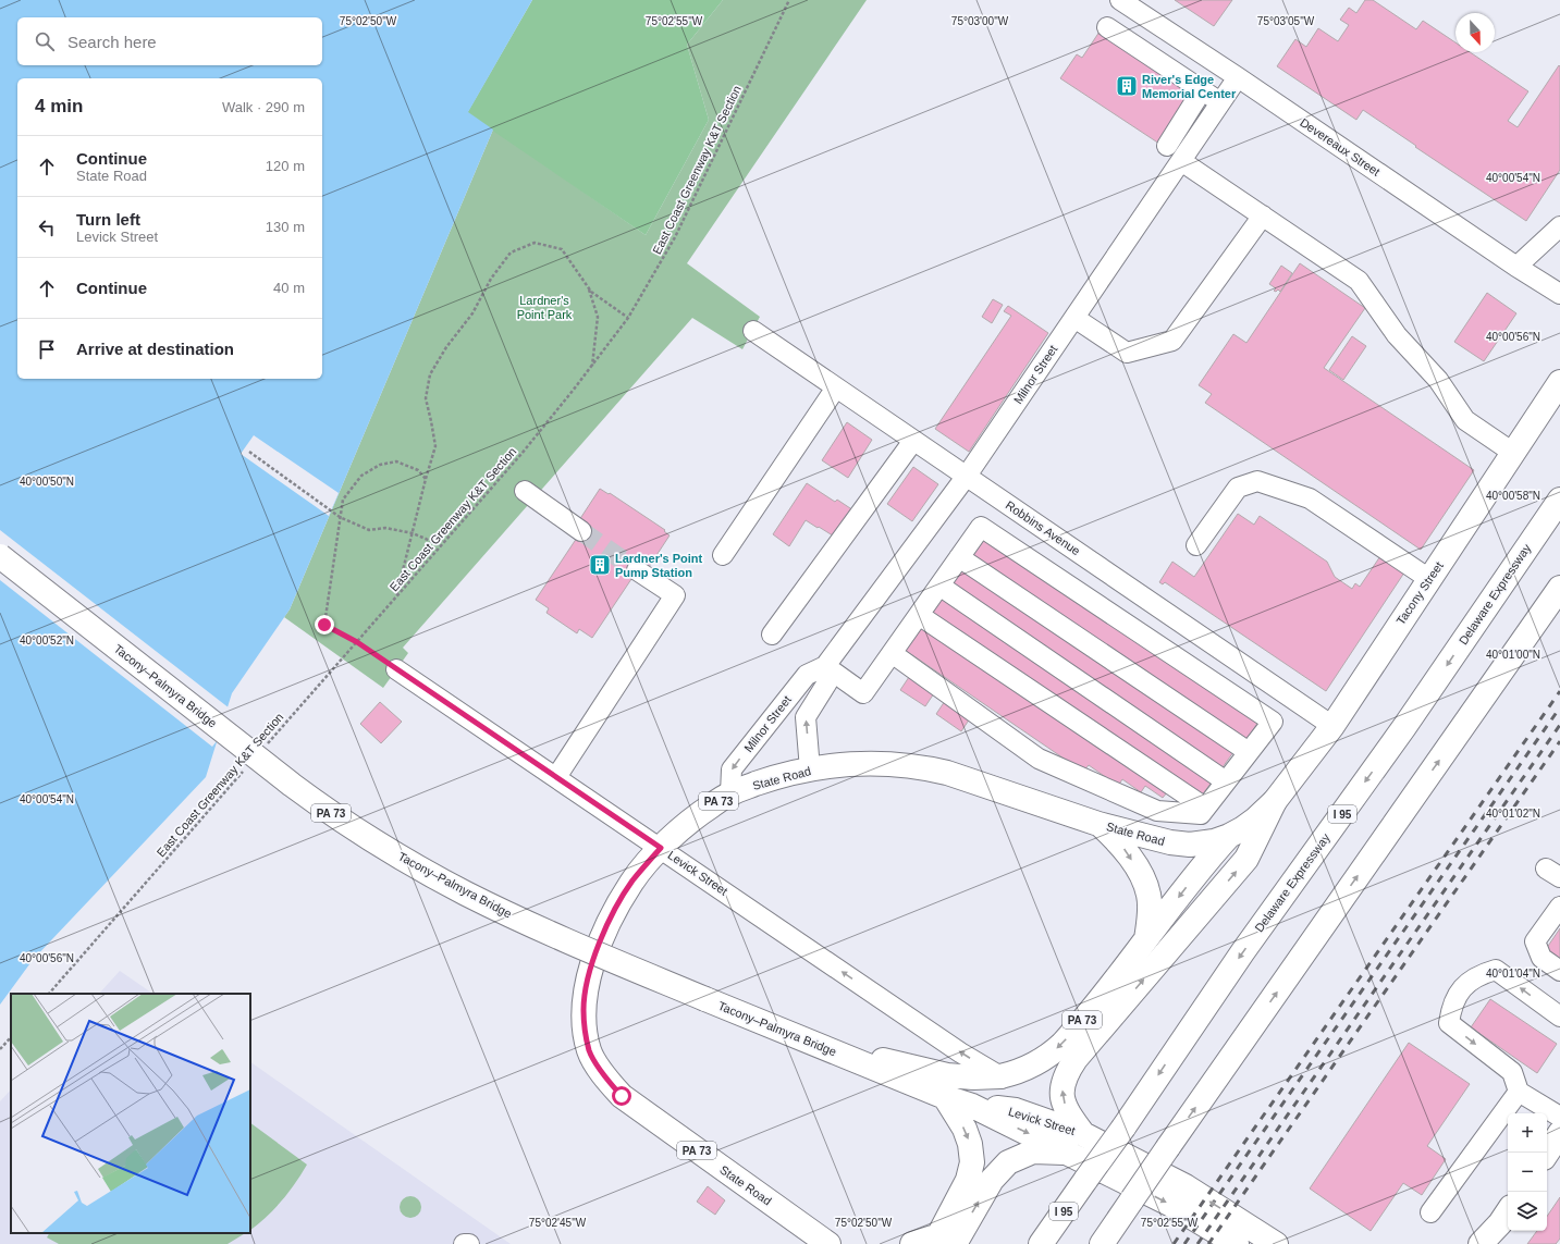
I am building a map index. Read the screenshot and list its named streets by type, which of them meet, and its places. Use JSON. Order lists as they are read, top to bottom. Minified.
{"streets":{"main road":["Tacony Street","Delaware Expressway","Tacony–Palmyra Bridge","State Road","PA 73","I 95","Levick Street"],"street":["Devereaux Street","Milnor Street","Robbins Avenue"],"path":["East Coast Greenway K&T Section"]},"crossings":[["Devereaux Street","Milnor Street"],["Milnor Street","Robbins Avenue"],["Milnor Street","State Road"],["Robbins Avenue","Tacony Street"],["Tacony Street","State Road"],["Tacony–Palmyra Bridge","PA 73"],["Tacony–Palmyra Bridge","Levick Street"],["State Road","PA 73"],["State Road","Levick Street"],["PA 73","Levick Street"]],"parks":["Lardner's Point Park"],"places":{"building":["River's Edge Memorial Center","Lardner's Point Pump Station"]},"north":"bottom","page":{"search":"Search here","heading":["4 min","Walk · 290 m"],"list":[["Continue","State Road","120 m"],["Turn left","Levick Street","130 m"],["Continue","40 m"],"Arrive at destination"],"map_buttons":["+","−"]},"coordinates":["75°02'50\"W","75°02'55\"W","75°03'00\"W","75°03'05\"W","40°00'54\"N","40°00'56\"N","40°00'50\"N","40°00'58\"N","40°00'52\"N","40°01'00\"N","40°01'02\"N","40°01'04\"N","75°02'45\"W"]}
